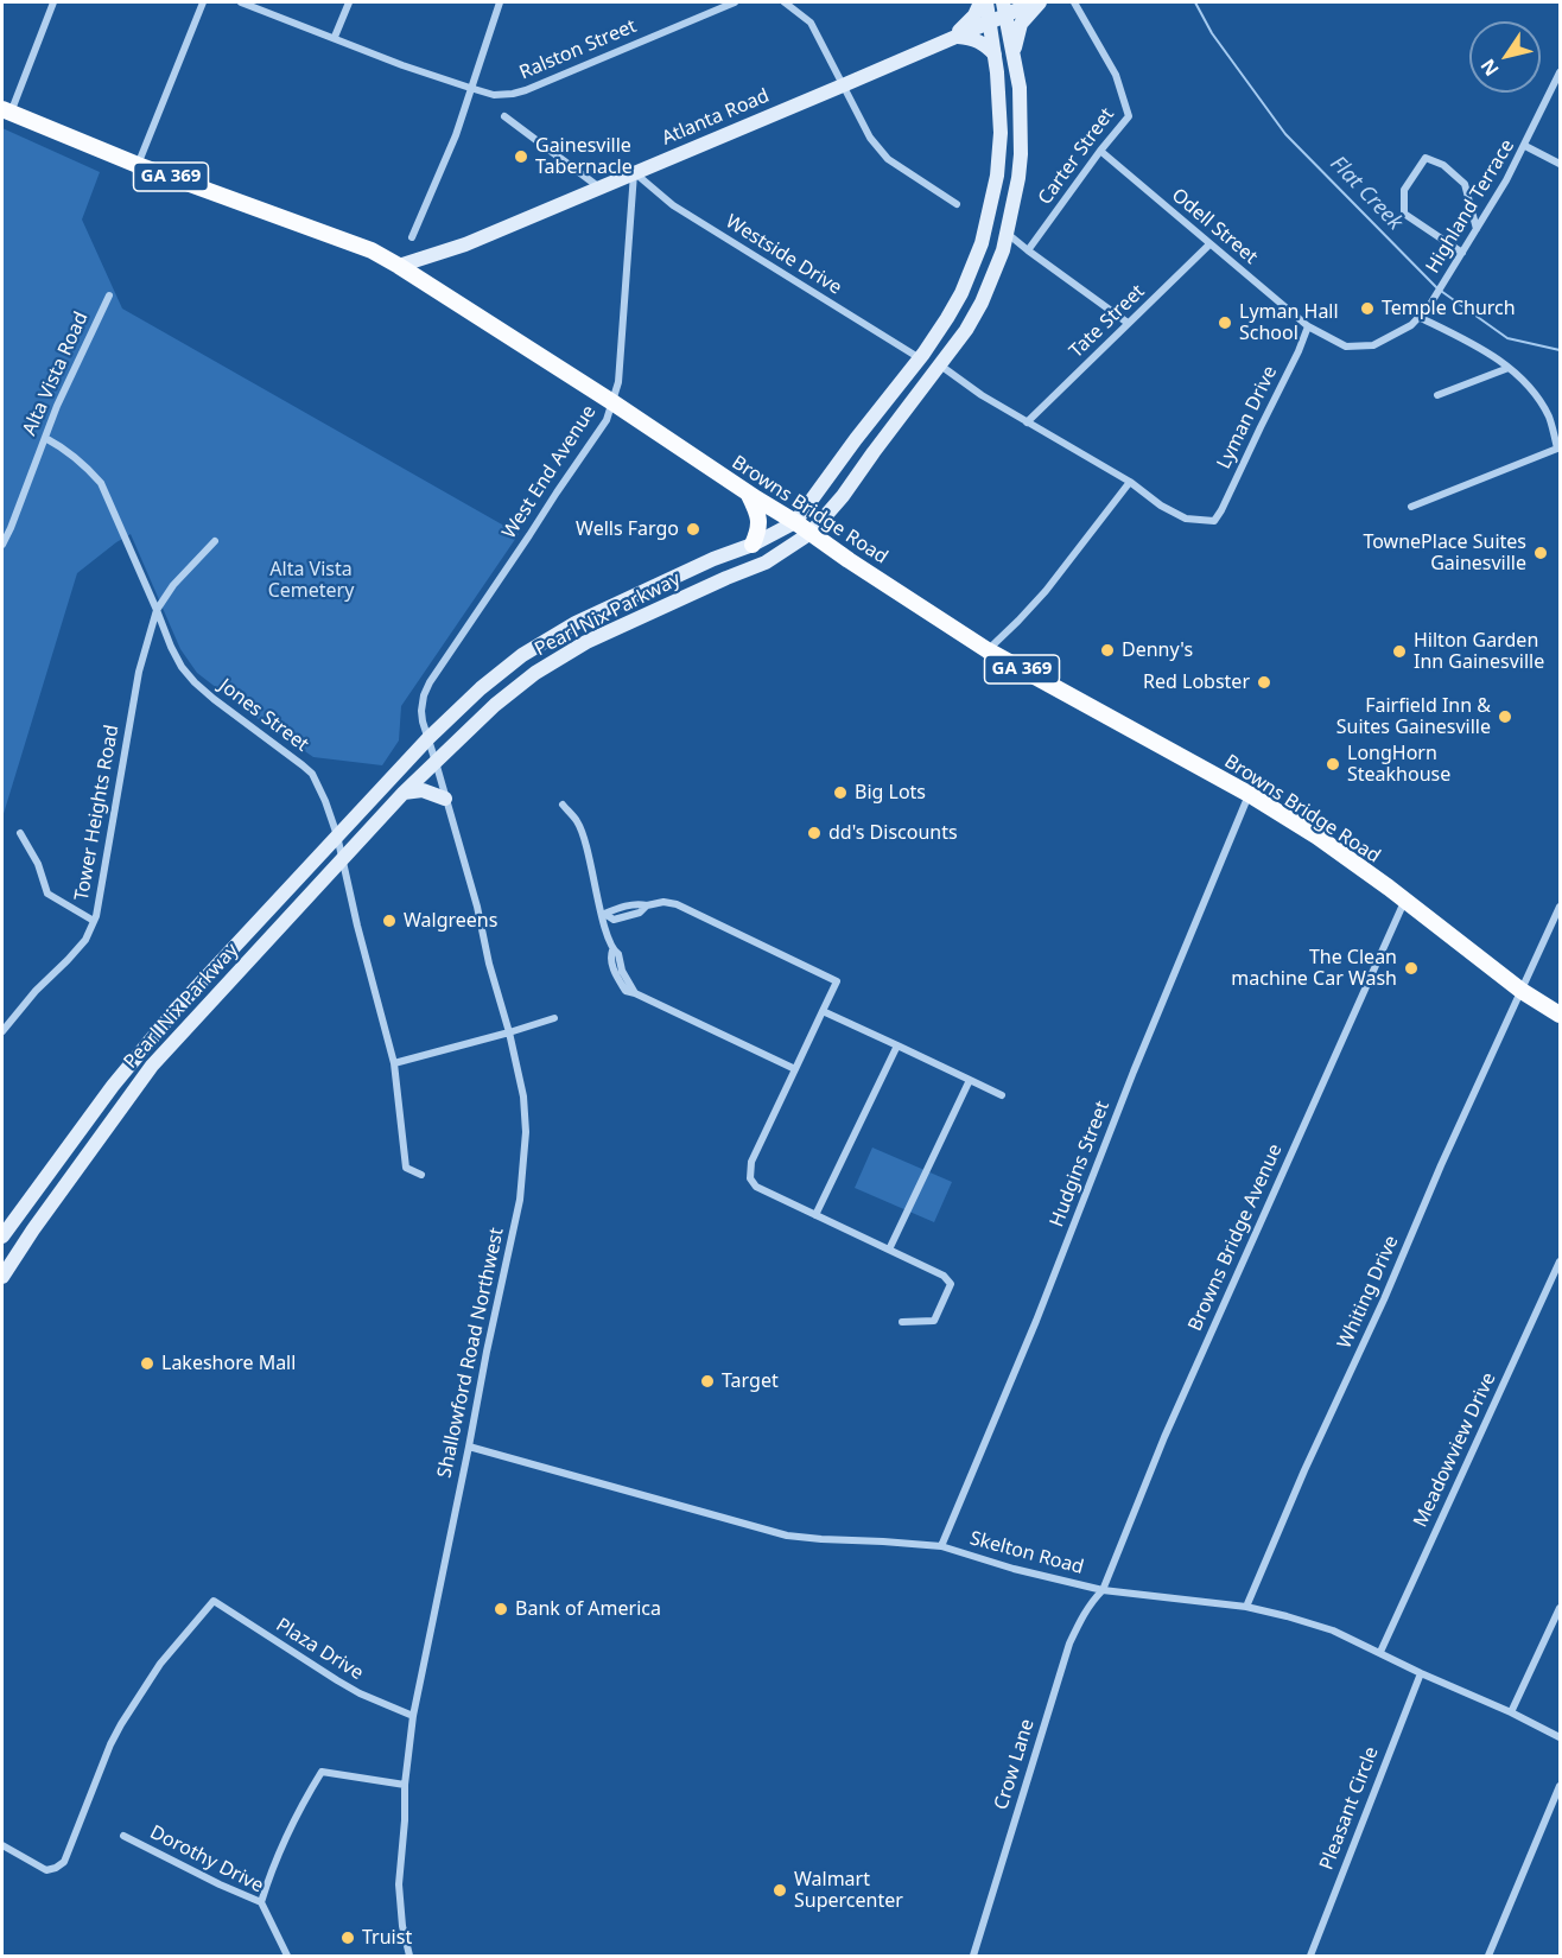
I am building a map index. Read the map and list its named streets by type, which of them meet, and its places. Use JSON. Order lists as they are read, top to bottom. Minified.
{"streets":{"main road":["Atlanta Road","GA 369","Browns Bridge Road","Pearl Nix Parkway"],"street":["Ralston Street","Carter Street","Highland Terrace","Odell Street","Westside Drive","Tate Street","Alta Vista Road","Lyman Drive","West End Avenue","Jones Street","Tower Heights Road","Hudgins Street","Browns Bridge Avenue","Whiting Drive","Shallowford Road Northwest","Meadowview Drive","Skelton Road","Plaza Drive","Crow Lane","Pleasant Circle","Dorothy Drive"]},"crossings":[["Atlanta Road","Westside Drive"],["Atlanta Road","West End Avenue"],["Atlanta Road","Browns Bridge Road"],["Atlanta Road","Pearl Nix Parkway"],["Carter Street","Odell Street"],["Highland Terrace","Odell Street"],["Highland Terrace","Lyman Drive"],["Odell Street","Tate Street"],["Odell Street","Lyman Drive"],["Westside Drive","West End Avenue"],["Westside Drive","Pearl Nix Parkway"],["Alta Vista Road","Jones Street"],["West End Avenue","Browns Bridge Road"],["West End Avenue","Pearl Nix Parkway"],["West End Avenue","Shallowford Road Northwest"],["Browns Bridge Road","Pearl Nix Parkway"],["Browns Bridge Road","Hudgins Street"],["Browns Bridge Road","Browns Bridge Avenue"],["Browns Bridge Road","Whiting Drive"],["Pearl Nix Parkway","Jones Street"],["Pearl Nix Parkway","Shallowford Road Northwest"],["Jones Street","Tower Heights Road"],["Hudgins Street","Skelton Road"],["Browns Bridge Avenue","Skelton Road"],["Browns Bridge Avenue","Crow Lane"],["Whiting Drive","Skelton Road"],["Shallowford Road Northwest","Skelton Road"],["Shallowford Road Northwest","Plaza Drive"],["Meadowview Drive","Skelton Road"],["Skelton Road","Crow Lane"],["Skelton Road","Pleasant Circle"]],"water":["Flat Creek"],"parks":["Alta Vista Cemetery"],"places":["Gainesville Tabernacle","Temple Church","Lyman Hall School","Wells Fargo","TownePlace Suites Gainesville","Denny's","Hilton Garden Inn Gainesville","Red Lobster","Fairfield Inn & Suites Gainesville","LongHorn Steakhouse","Big Lots","dd's Discounts","Walgreens","The Clean machine Car Wash","Lakeshore Mall","Target","Bank of America","Walmart Supercenter","Truist"],"north":"bottom left"}
